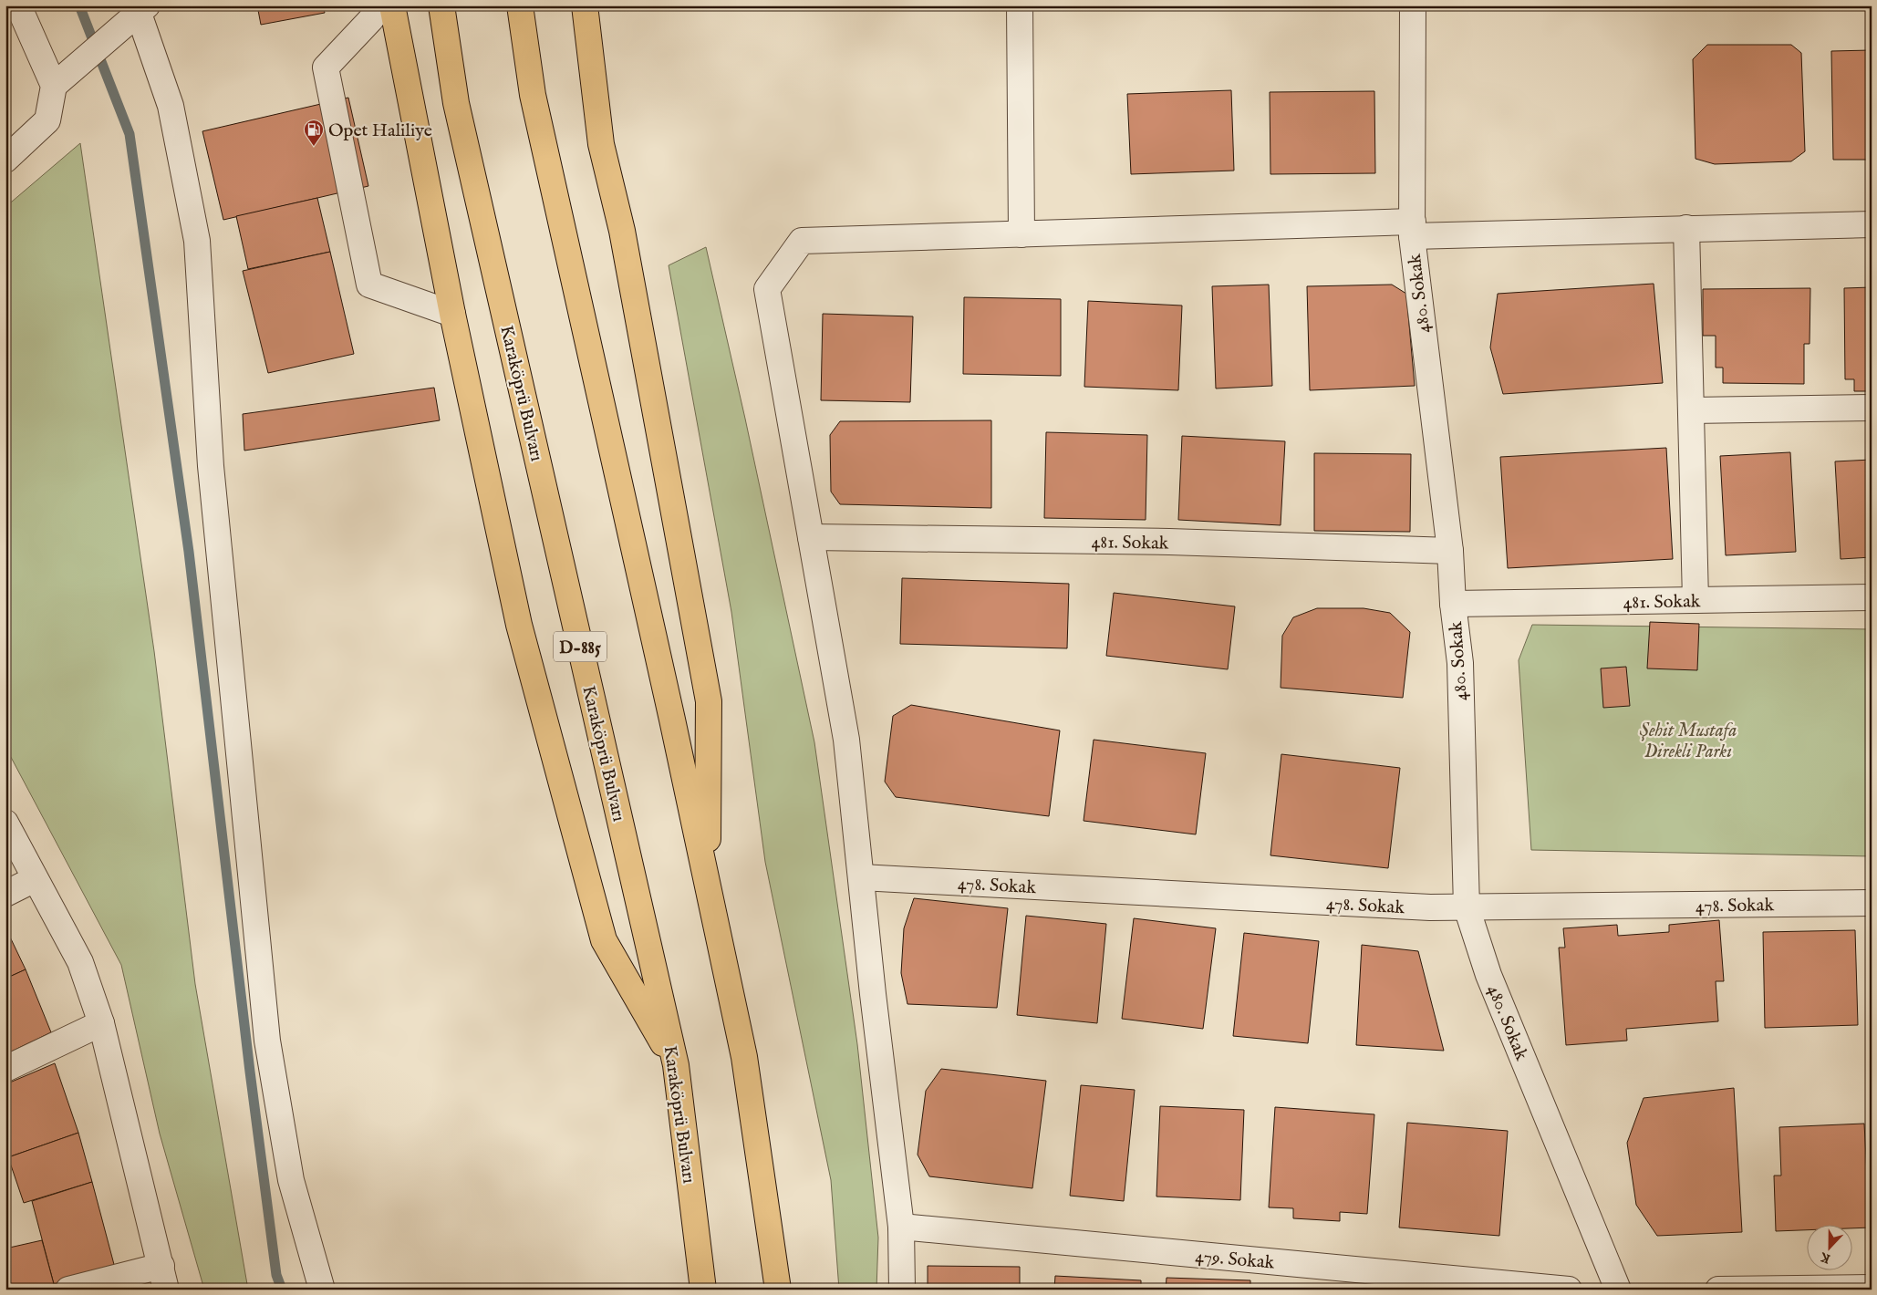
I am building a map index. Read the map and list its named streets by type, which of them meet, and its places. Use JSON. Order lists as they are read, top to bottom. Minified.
{"streets":{"highway":["Karaköprü Bulvarı","D-885"],"street":["480. Sokak","481. Sokak","478. Sokak","479. Sokak"]},"crossings":[["480. Sokak","481. Sokak"],["480. Sokak","478. Sokak"]],"parks":["Şehit Mustafa Direkli Parkı"],"places":{"fuel station":["Opet Haliliye"]},"north":"bottom"}
